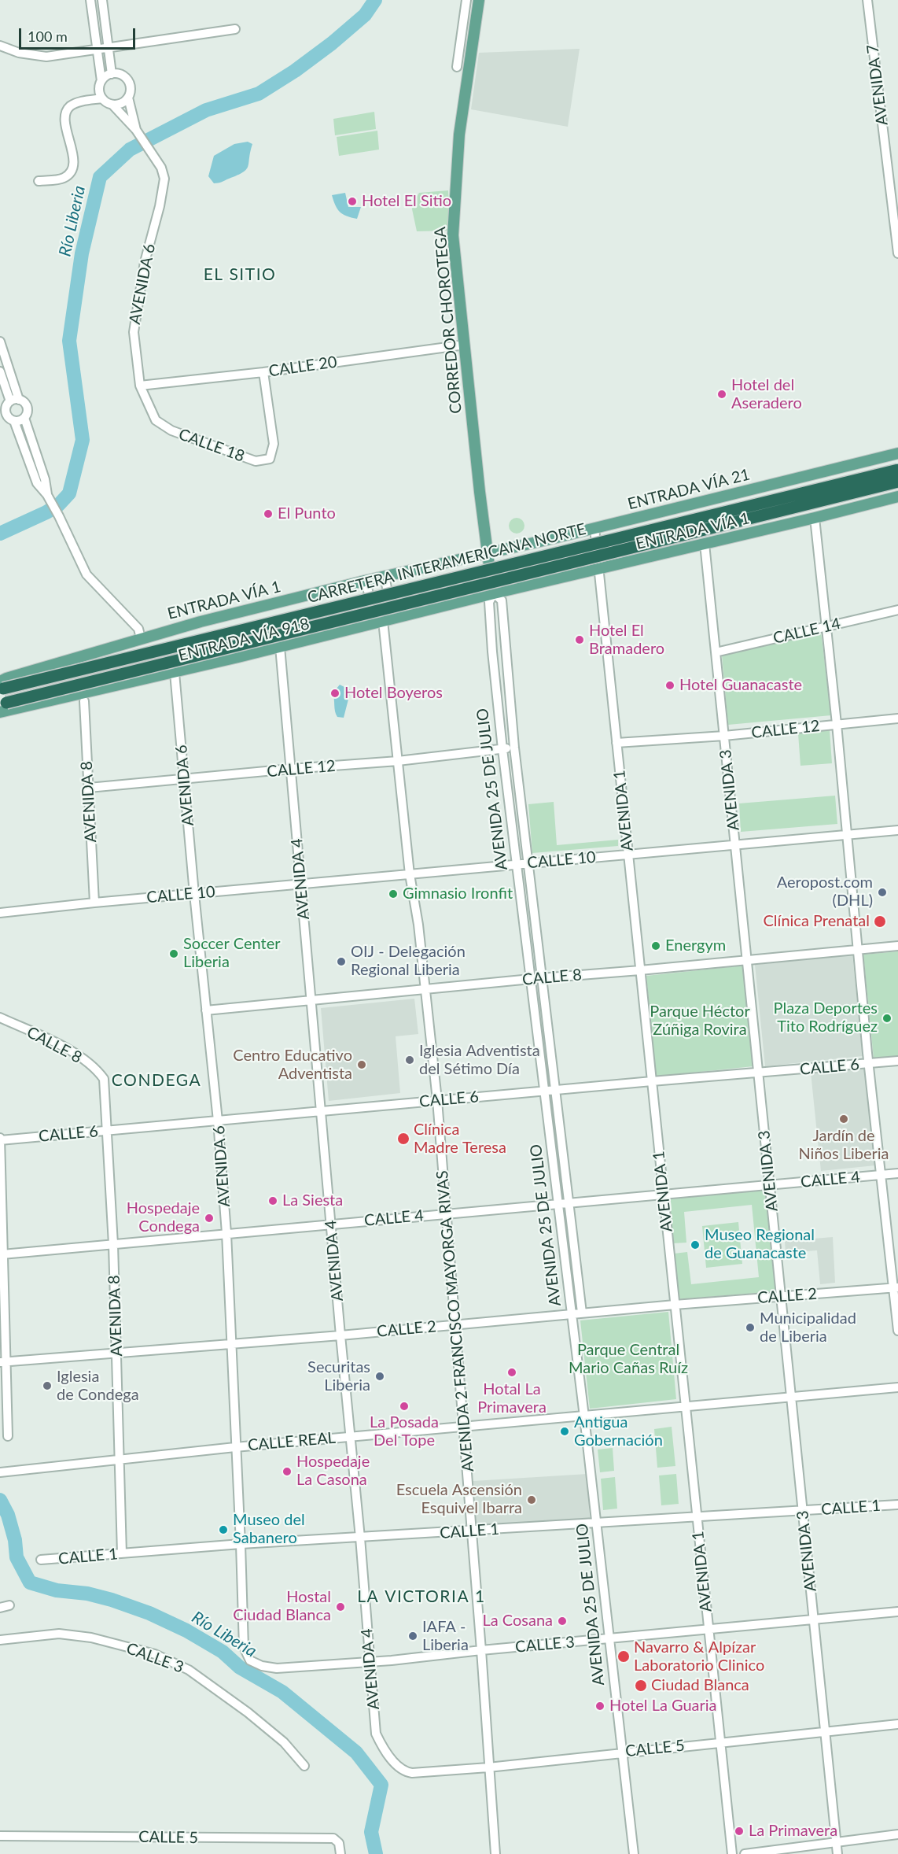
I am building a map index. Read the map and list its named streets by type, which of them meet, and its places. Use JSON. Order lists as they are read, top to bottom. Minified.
{"streets":{"highway":["CARRETERA INTERAMERICANA NORTE"],"main road":["CORREDOR CHOROTEGA","ENTRADA VÍA 21","ENTRADA VÍA 1","ENTRADA VÍA 918","AVENIDA 25 DE JULIO"],"street":["AVENIDA 7","AVENIDA 6","CALLE 20","CALLE 18","CALLE 14","CALLE 12","AVENIDA 3","AVENIDA 8","AVENIDA 1","CALLE 10","AVENIDA 4","CALLE 8","CALLE 6","CALLE 4","CALLE 2","AVENIDA 2 FRANCISCO MAYORGA RIVAS","CALLE REAL","CALLE 1","CALLE 3","CALLE 5"]},"crossings":[["AVENIDA 6","CALLE 20"],["AVENIDA 6","CALLE 18"],["AVENIDA 6","ENTRADA VÍA 918"],["AVENIDA 6","CALLE 12"],["AVENIDA 6","CALLE 10"],["AVENIDA 6","CALLE 8"],["AVENIDA 6","CALLE 6"],["AVENIDA 6","CALLE 4"],["AVENIDA 6","CALLE 2"],["AVENIDA 6","CALLE REAL"],["AVENIDA 6","CALLE 1"],["AVENIDA 6","CALLE 3"],["CORREDOR CHOROTEGA","CALLE 20"],["CORREDOR CHOROTEGA","ENTRADA VÍA 21"],["CORREDOR CHOROTEGA","ENTRADA VÍA 1"],["CORREDOR CHOROTEGA","AVENIDA 25 DE JULIO"],["CALLE 20","CALLE 18"],["ENTRADA VÍA 21","ENTRADA VÍA 1"],["ENTRADA VÍA 21","AVENIDA 25 DE JULIO"],["ENTRADA VÍA 21","AVENIDA 1"],["ENTRADA VÍA 1","CARRETERA INTERAMERICANA NORTE"],["ENTRADA VÍA 1","ENTRADA VÍA 918"],["ENTRADA VÍA 1","AVENIDA 25 DE JULIO"],["ENTRADA VÍA 1","AVENIDA 3"],["ENTRADA VÍA 1","AVENIDA 1"],["CARRETERA INTERAMERICANA NORTE","ENTRADA VÍA 918"],["CALLE 14","AVENIDA 3"],["ENTRADA VÍA 918","AVENIDA 25 DE JULIO"],["ENTRADA VÍA 918","AVENIDA 4"],["ENTRADA VÍA 918","AVENIDA 2 FRANCISCO MAYORGA RIVAS"],["CALLE 12","AVENIDA 25 DE JULIO"],["CALLE 12","AVENIDA 3"],["CALLE 12","AVENIDA 8"],["CALLE 12","AVENIDA 1"],["CALLE 12","AVENIDA 4"],["CALLE 12","AVENIDA 2 FRANCISCO MAYORGA RIVAS"],["AVENIDA 25 DE JULIO","CALLE 10"],["AVENIDA 25 DE JULIO","CALLE 8"],["AVENIDA 25 DE JULIO","CALLE 6"],["AVENIDA 25 DE JULIO","CALLE 4"],["AVENIDA 25 DE JULIO","CALLE 2"],["AVENIDA 25 DE JULIO","CALLE REAL"],["AVENIDA 25 DE JULIO","CALLE 1"],["AVENIDA 25 DE JULIO","CALLE 3"],["AVENIDA 25 DE JULIO","CALLE 5"],["AVENIDA 3","CALLE 10"],["AVENIDA 3","CALLE 8"],["AVENIDA 3","CALLE 6"],["AVENIDA 3","CALLE 4"],["AVENIDA 3","CALLE 2"],["AVENIDA 3","CALLE REAL"],["AVENIDA 3","CALLE 1"],["AVENIDA 3","CALLE 3"],["AVENIDA 3","CALLE 5"],["AVENIDA 8","CALLE 10"],["AVENIDA 8","CALLE 8"],["AVENIDA 8","CALLE 6"],["AVENIDA 8","CALLE 4"],["AVENIDA 8","CALLE 2"],["AVENIDA 8","CALLE REAL"],["AVENIDA 8","CALLE 1"],["AVENIDA 1","CALLE 10"],["AVENIDA 1","CALLE 8"],["AVENIDA 1","CALLE 6"],["AVENIDA 1","CALLE 4"],["AVENIDA 1","CALLE 2"],["AVENIDA 1","CALLE REAL"],["AVENIDA 1","CALLE 1"],["AVENIDA 1","CALLE 3"],["AVENIDA 1","CALLE 5"],["CALLE 10","AVENIDA 4"],["CALLE 10","AVENIDA 2 FRANCISCO MAYORGA RIVAS"],["AVENIDA 4","CALLE 8"],["AVENIDA 4","CALLE 6"],["AVENIDA 4","CALLE 4"],["AVENIDA 4","CALLE 2"],["AVENIDA 4","CALLE REAL"],["AVENIDA 4","CALLE 1"],["AVENIDA 4","CALLE 3"],["AVENIDA 4","CALLE 5"],["CALLE 8","AVENIDA 2 FRANCISCO MAYORGA RIVAS"],["CALLE 6","AVENIDA 2 FRANCISCO MAYORGA RIVAS"],["CALLE 4","AVENIDA 2 FRANCISCO MAYORGA RIVAS"],["CALLE 2","AVENIDA 2 FRANCISCO MAYORGA RIVAS"],["AVENIDA 2 FRANCISCO MAYORGA RIVAS","CALLE REAL"],["AVENIDA 2 FRANCISCO MAYORGA RIVAS","CALLE 1"],["AVENIDA 2 FRANCISCO MAYORGA RIVAS","CALLE 3"],["AVENIDA 2 FRANCISCO MAYORGA RIVAS","CALLE 5"]],"districts":["EL SITIO","CONDEGA","LA VICTORIA 1"],"water":["Río Liberia"],"parks":["Parque Héctor Zúñiga Rovira","Parque Central Mario Cañas Ruíz"],"places":["Hotel El Sitio","Hotel del Aseradero","El Punto","Hotel El Bramadero","Hotel Guanacaste","Hotel Boyeros","Aeropost.com (DHL)","Gimnasio Ironfit","Clínica Prenatal","Energym","Soccer Center Liberia","OIJ - Delegación Regional Liberia","Plaza Deportes Tito Rodríguez","Iglesia Adventista del Sétimo Día","Centro Educativo Adventista","Jardín de Niños Liberia","Clínica Madre Teresa","La Siesta","Hospedaje Condega","Museo Regional de Guanacaste","Municipalidad de Liberia","Hotal La Primavera","Securitas Liberia","Iglesia de Condega","La Posada Del Tope","Antigua Gobernación","Hospedaje La Casona","Escuela Ascensión Esquivel Ibarra","Museo del Sabanero","Hostal Ciudad Blanca","La Cosana","IAFA - Liberia","Navarro & Alpízar Laboratorio Clinico","Ciudad Blanca","Hotel La Guaria","La Primavera"],"scale_bar":"100 m"}
